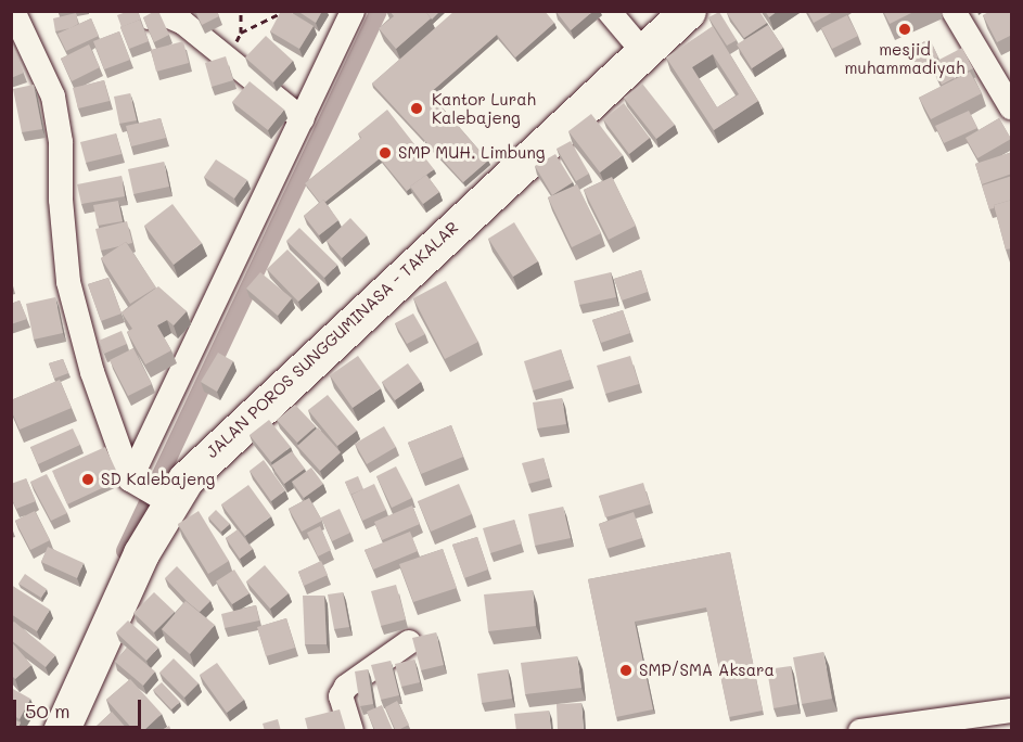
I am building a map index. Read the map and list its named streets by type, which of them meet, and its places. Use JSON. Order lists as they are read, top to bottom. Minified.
{"streets":{"highway":["JALAN POROS SUNGGUMINASA - TAKALAR"]},"places":["mesjid muhammadiyah","Kantor Lurah Kalebajeng","SMP MUH. Limbung","SD Kalebajeng","SMP/SMA Aksara"],"scale_bar":"50 m"}
